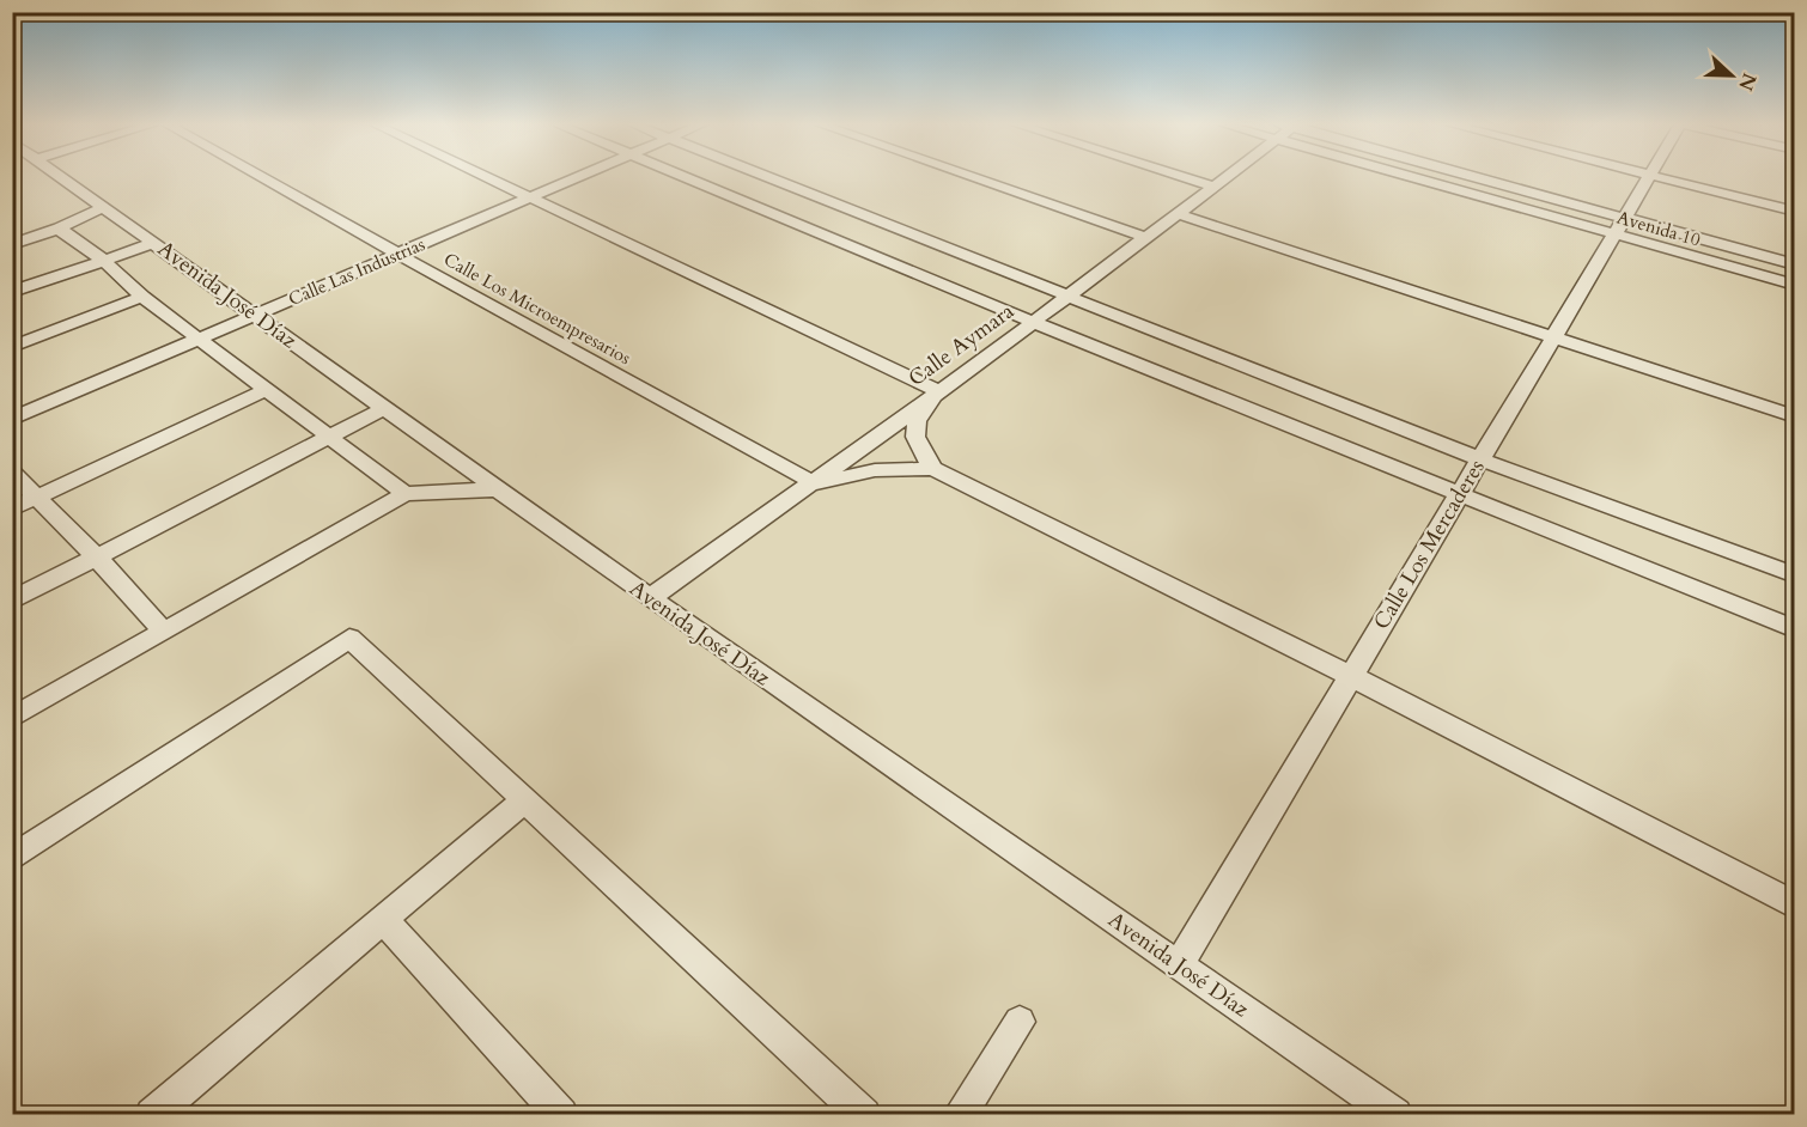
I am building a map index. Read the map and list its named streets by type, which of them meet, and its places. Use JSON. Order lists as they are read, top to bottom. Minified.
{"streets":{"street":["Avenida 10","Calle Las Industrias","Avenida José Díaz","Calle Los Microempresarios","Calle Aymara","Calle Los Mercaderes"]},"crossings":[["Avenida 10","Calle Los Mercaderes"],["Calle Las Industrias","Avenida José Díaz"],["Calle Las Industrias","Calle Los Microempresarios"],["Avenida José Díaz","Calle Aymara"],["Avenida José Díaz","Calle Los Mercaderes"],["Calle Los Microempresarios","Calle Aymara"]],"north":"right"}
